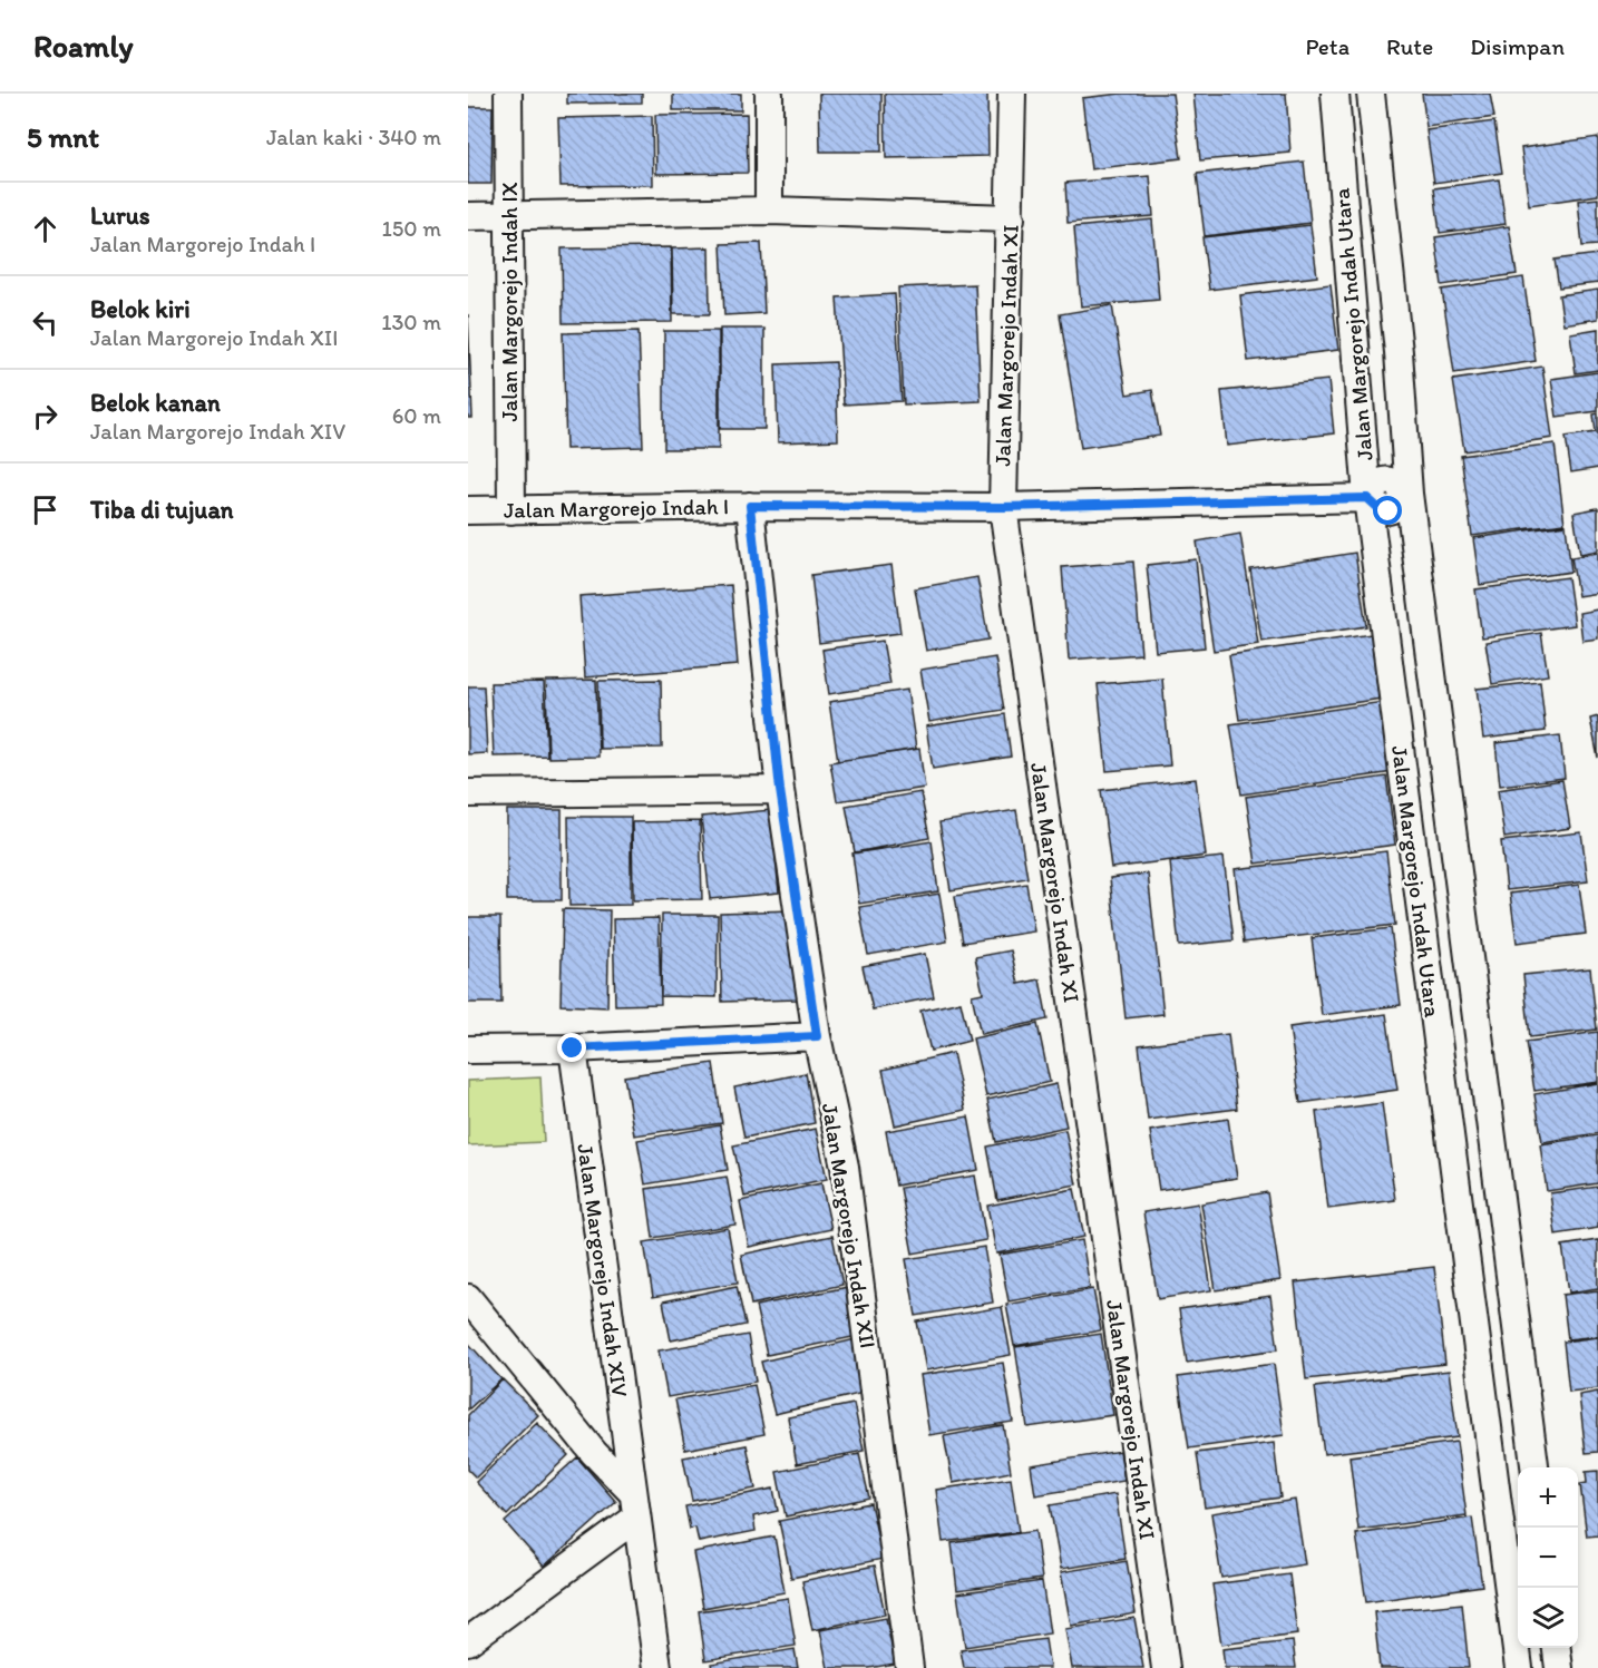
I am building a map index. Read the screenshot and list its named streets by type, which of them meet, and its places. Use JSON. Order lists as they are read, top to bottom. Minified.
{"streets":{"street":["Jalan Margorejo Indah IX","Jalan Margorejo Indah Utara","Jalan Margorejo Indah XI","Jalan Margorejo Indah I","Jalan Margorejo Indah XII","Jalan Margorejo Indah XIV"]},"crossings":[["Jalan Margorejo Indah IX","Jalan Margorejo Indah I"],["Jalan Margorejo Indah Utara","Jalan Margorejo Indah I"],["Jalan Margorejo Indah XI","Jalan Margorejo Indah I"],["Jalan Margorejo Indah I","Jalan Margorejo Indah XII"]],"page":{"header":"Roamly","nav":["Peta","Rute","Disimpan"],"heading":["5 mnt","Jalan kaki · 340 m"],"list":[["Lurus","Jalan Margorejo Indah I","150 m"],["Belok kiri","Jalan Margorejo Indah XII","130 m"],["Belok kanan","Jalan Margorejo Indah XIV","60 m"],"Tiba di tujuan"],"map_buttons":["+","−"]}}
